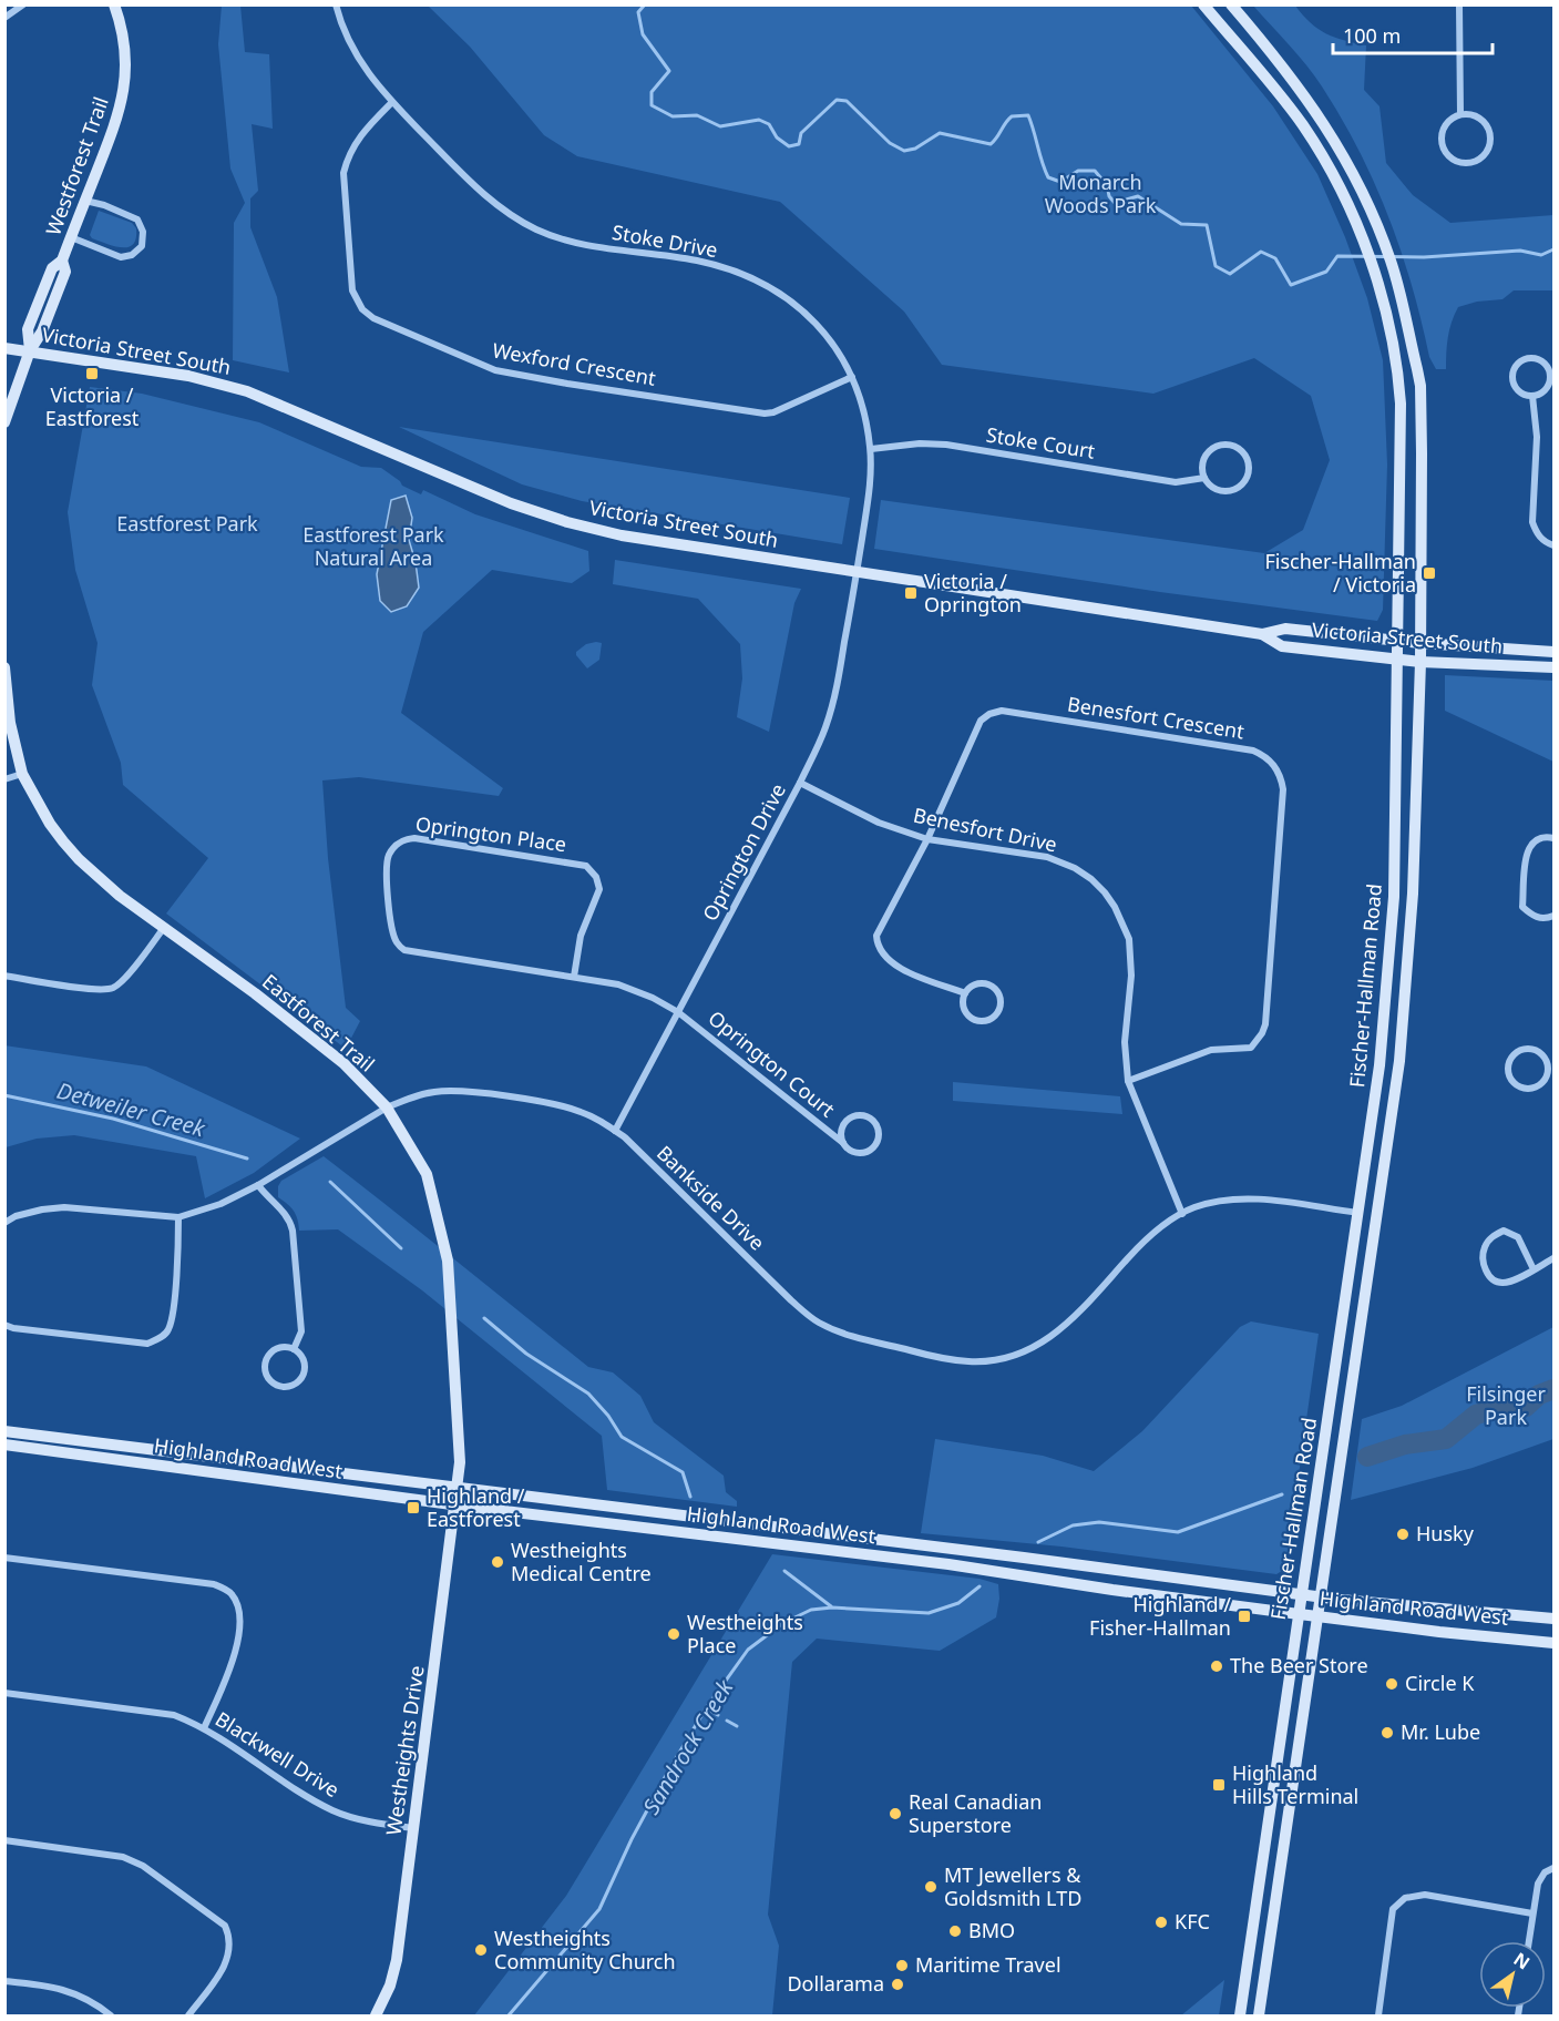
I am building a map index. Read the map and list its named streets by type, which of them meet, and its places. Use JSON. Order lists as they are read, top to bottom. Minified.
{"streets":{"main road":["Westforest Trail","Victoria Street South","Fischer-Hallman Road","Eastforest Trail","Highland Road West","Westheights Drive"],"street":["Stoke Drive","Wexford Crescent","Stoke Court","Benesfort Crescent","Benesfort Drive","Oprington Place","Oprington Drive","Oprington Court","Bankside Drive","Blackwell Drive"]},"crossings":[["Westforest Trail","Victoria Street South"],["Stoke Drive","Victoria Street South"],["Stoke Drive","Wexford Crescent"],["Stoke Drive","Stoke Court"],["Stoke Drive","Oprington Drive"],["Victoria Street South","Oprington Drive"],["Victoria Street South","Fischer-Hallman Road"],["Benesfort Crescent","Benesfort Drive"],["Benesfort Drive","Oprington Drive"],["Benesfort Drive","Bankside Drive"],["Oprington Place","Oprington Drive"],["Oprington Place","Oprington Court"],["Oprington Drive","Oprington Court"],["Oprington Drive","Bankside Drive"],["Fischer-Hallman Road","Bankside Drive"],["Fischer-Hallman Road","Highland Road West"],["Eastforest Trail","Bankside Drive"],["Eastforest Trail","Highland Road West"],["Eastforest Trail","Westheights Drive"],["Highland Road West","Westheights Drive"],["Westheights Drive","Blackwell Drive"]],"water":["Detweiler Creek","Sandrock Creek"],"parks":["Monarch Woods Park","Eastforest Park","Eastforest Park Natural Area","Filsinger Park"],"places":{"transit":["Victoria / Eastforest","Fischer-Hallman / Victoria","Victoria / Oprington","Highland / Eastforest","Highland / Fisher-Hallman","Highland Hills Terminal"],"other":["Husky","Westheights Medical Centre","Westheights Place","The Beer Store","Circle K","Mr. Lube","Real Canadian Superstore","MT Jewellers & Goldsmith LTD","KFC","BMO","Westheights Community Church","Maritime Travel","Dollarama"]},"scale_bar":"100 m","north":"top right"}
